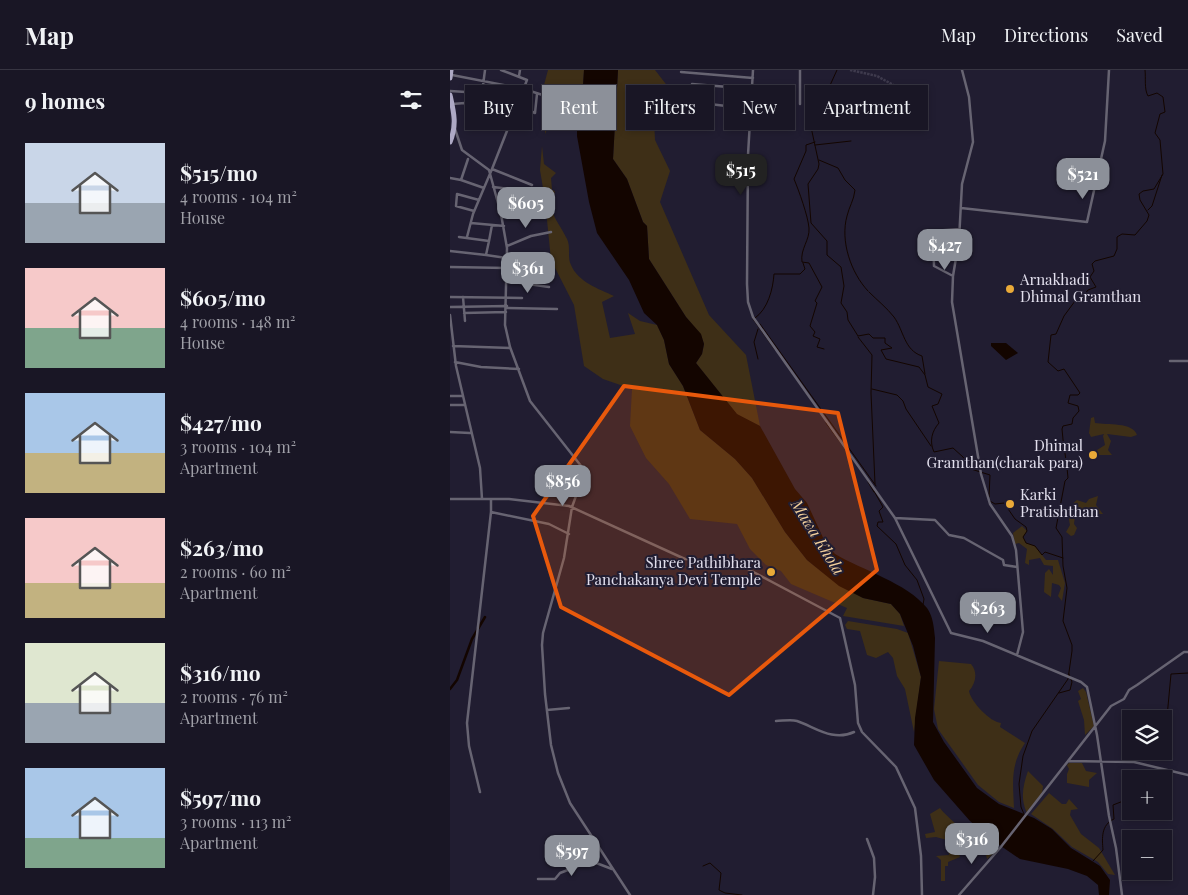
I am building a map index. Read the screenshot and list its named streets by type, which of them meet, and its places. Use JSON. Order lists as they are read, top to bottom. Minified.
{"water":["Mawa Khola"],"places":["Arnakhadi Dhimal Gramthan","Dhimal Gramthan(charak para)","Karki Pratishthan","Shree Pathibhara Panchakanya Devi Temple"],"page":{"header":"Map","nav":["Map","Directions","Saved"],"heading":"9 homes","chip":["Buy","Rent","Filters","New","Apartment"],"list":[{"name":"$515/mo","note":"4 rooms · 104 m² · House"},{"name":"$605/mo","note":"4 rooms · 148 m² · House"},{"name":"$427/mo","note":"3 rooms · 104 m² · Apartment"},{"name":"$263/mo","note":"2 rooms · 60 m² · Apartment"},{"name":"$316/mo","note":"2 rooms · 76 m² · Apartment"},{"name":"$597/mo","note":"3 rooms · 113 m² · Apartment"}],"price":["$515","$521","$605","$427","$361","$856","$263","$316","$597"],"map_buttons":["+","−"]}}
